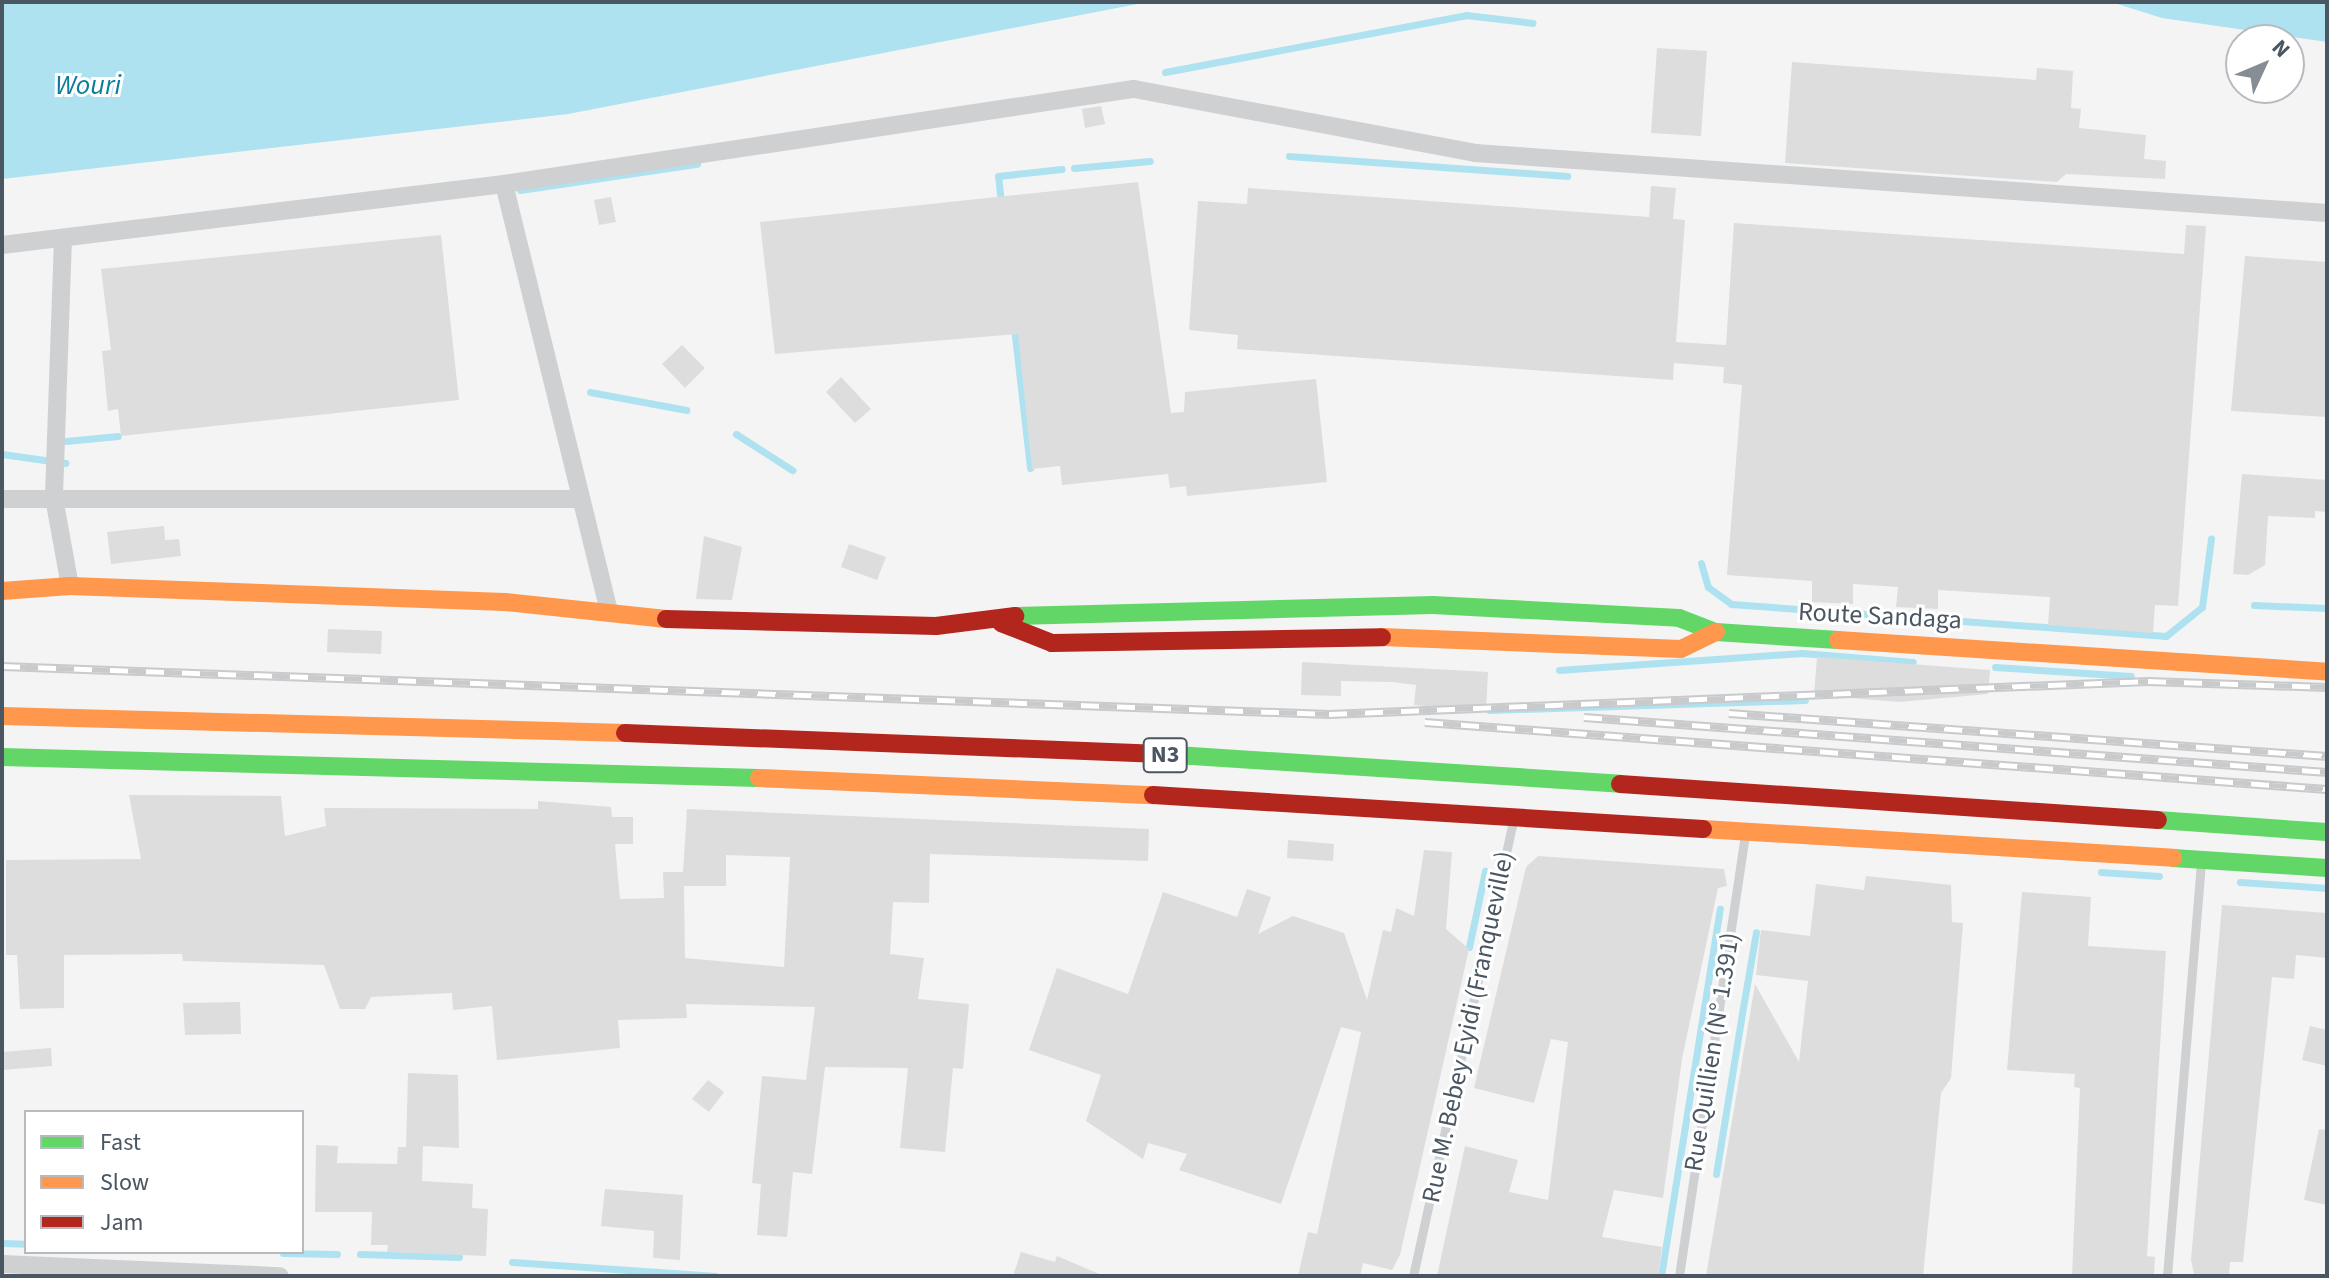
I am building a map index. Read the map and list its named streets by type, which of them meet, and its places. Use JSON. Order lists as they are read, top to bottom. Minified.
{"streets":{"main road":["Route Sandaga","N3"],"lane":["Rue M. Bebey Eyidi (Franqueville)","Rue Quillien (N° 1.391)"]},"crossings":[["N3","Rue M. Bebey Eyidi (Franqueville)"],["N3","Rue Quillien (N° 1.391)"]],"water":["Wouri"],"legend":["Fast","Slow","Jam"],"north":"top right"}
